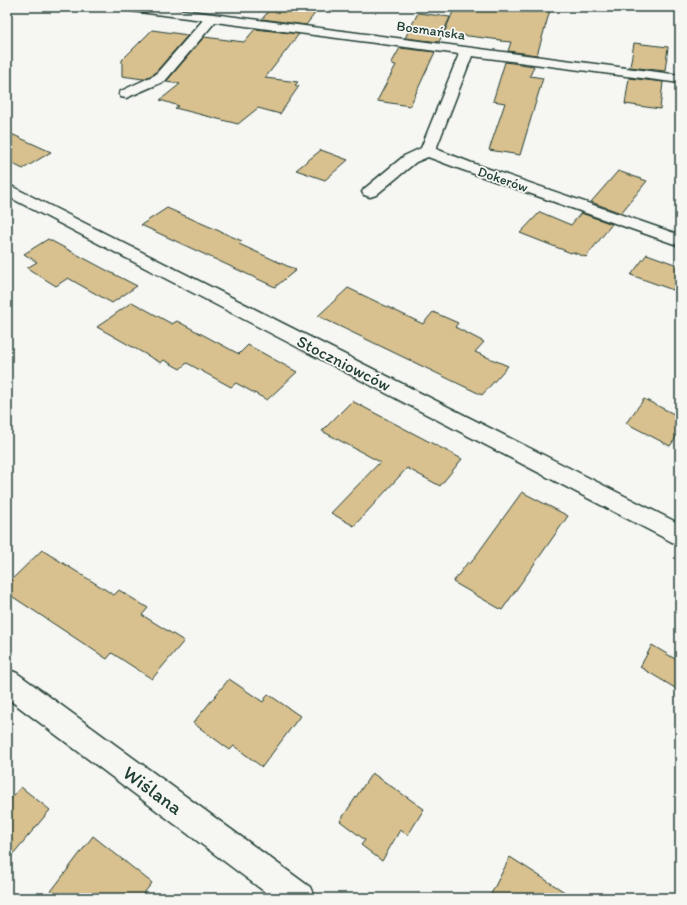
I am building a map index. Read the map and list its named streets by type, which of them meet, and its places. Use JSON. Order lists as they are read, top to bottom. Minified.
{"streets":{"street":["Bosmańska","Dokerów","Stoczniowców","Wiślana"]}}
